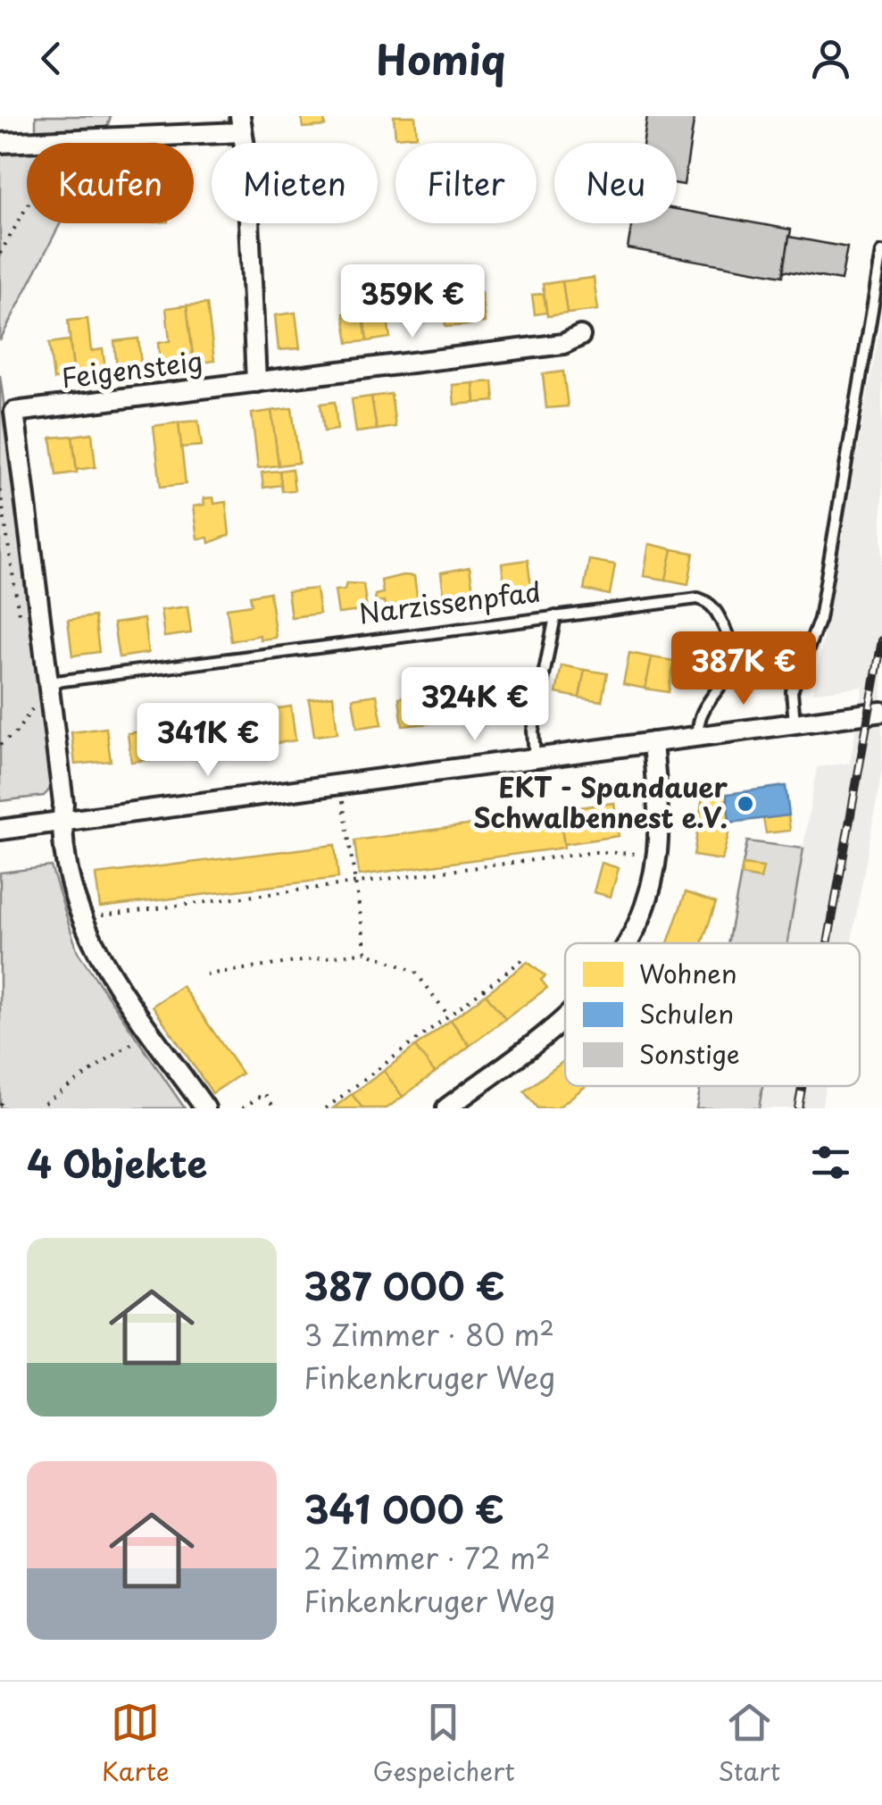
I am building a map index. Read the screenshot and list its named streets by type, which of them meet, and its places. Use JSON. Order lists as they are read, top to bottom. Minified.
{"streets":{"street":["Feigensteig"],"lane":["Narzissenpfad"]},"crossings":[["Feigensteig","Narzissenpfad"]],"places":["EKT - Spandauer Schwalbennest e.V."],"legend":["Wohnen","Schulen","Sonstige"],"page":{"header":"Homiq","chip":["Kaufen","Mieten","Filter","Neu"],"price":["359K €","387K €","324K €","341K €"],"heading":"4 Objekte","list":[{"name":"387 000 €","note":"3 Zimmer · 80 m² · Finkenkruger Weg"},{"name":"341 000 €","note":"2 Zimmer · 72 m² · Finkenkruger Weg"}],"tabs":["Karte","Gespeichert","Start"]}}
